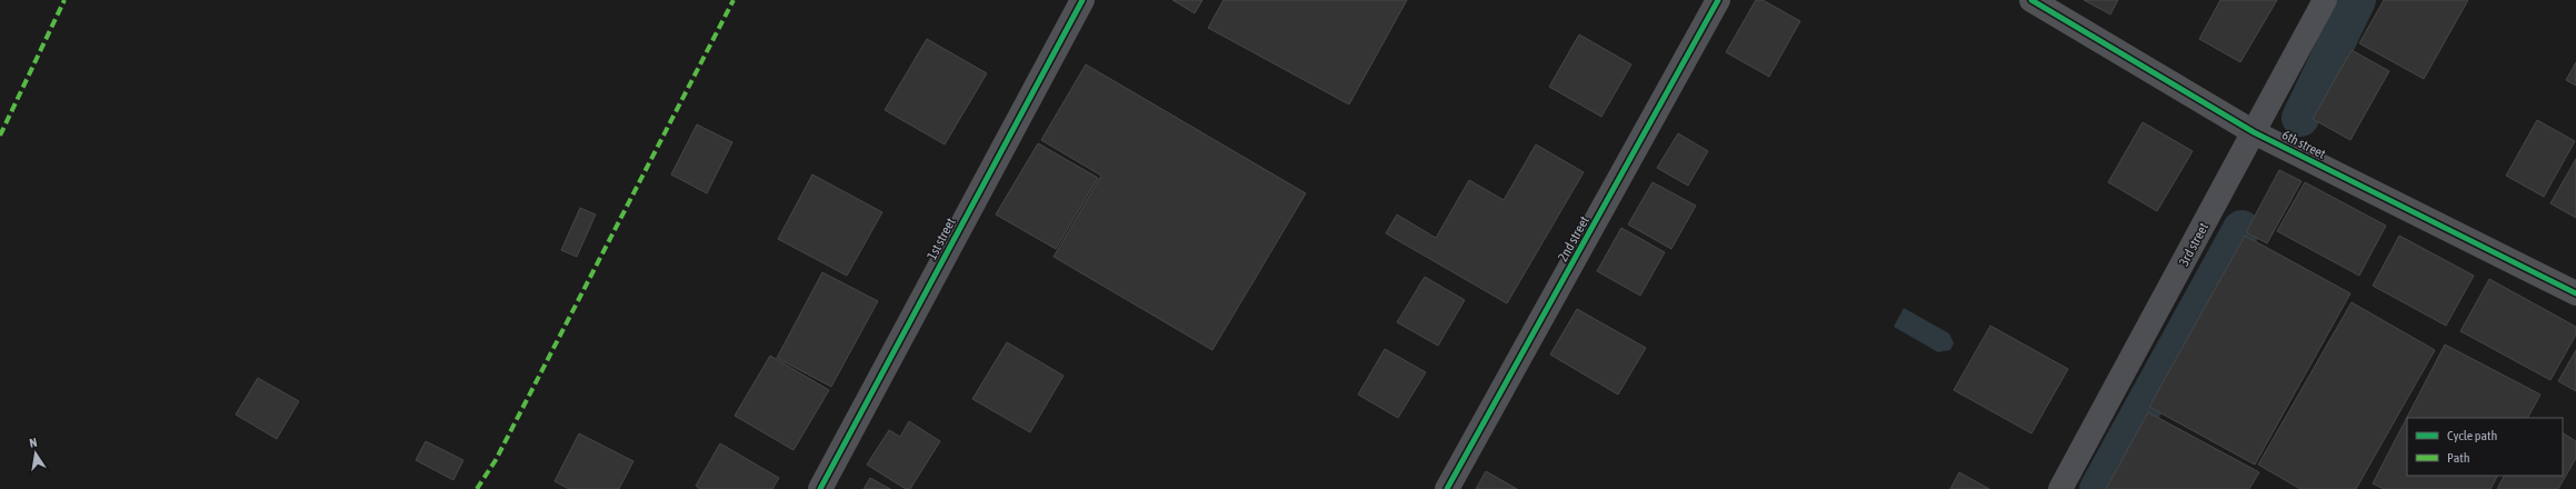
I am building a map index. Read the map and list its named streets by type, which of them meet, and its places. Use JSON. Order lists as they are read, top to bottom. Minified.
{"streets":{"main road":["3rd street"],"street":["6th street","1st street","2nd street"]},"crossings":[["6th street","3rd street"]],"legend":["Cycle path","Path"],"north":"top"}
